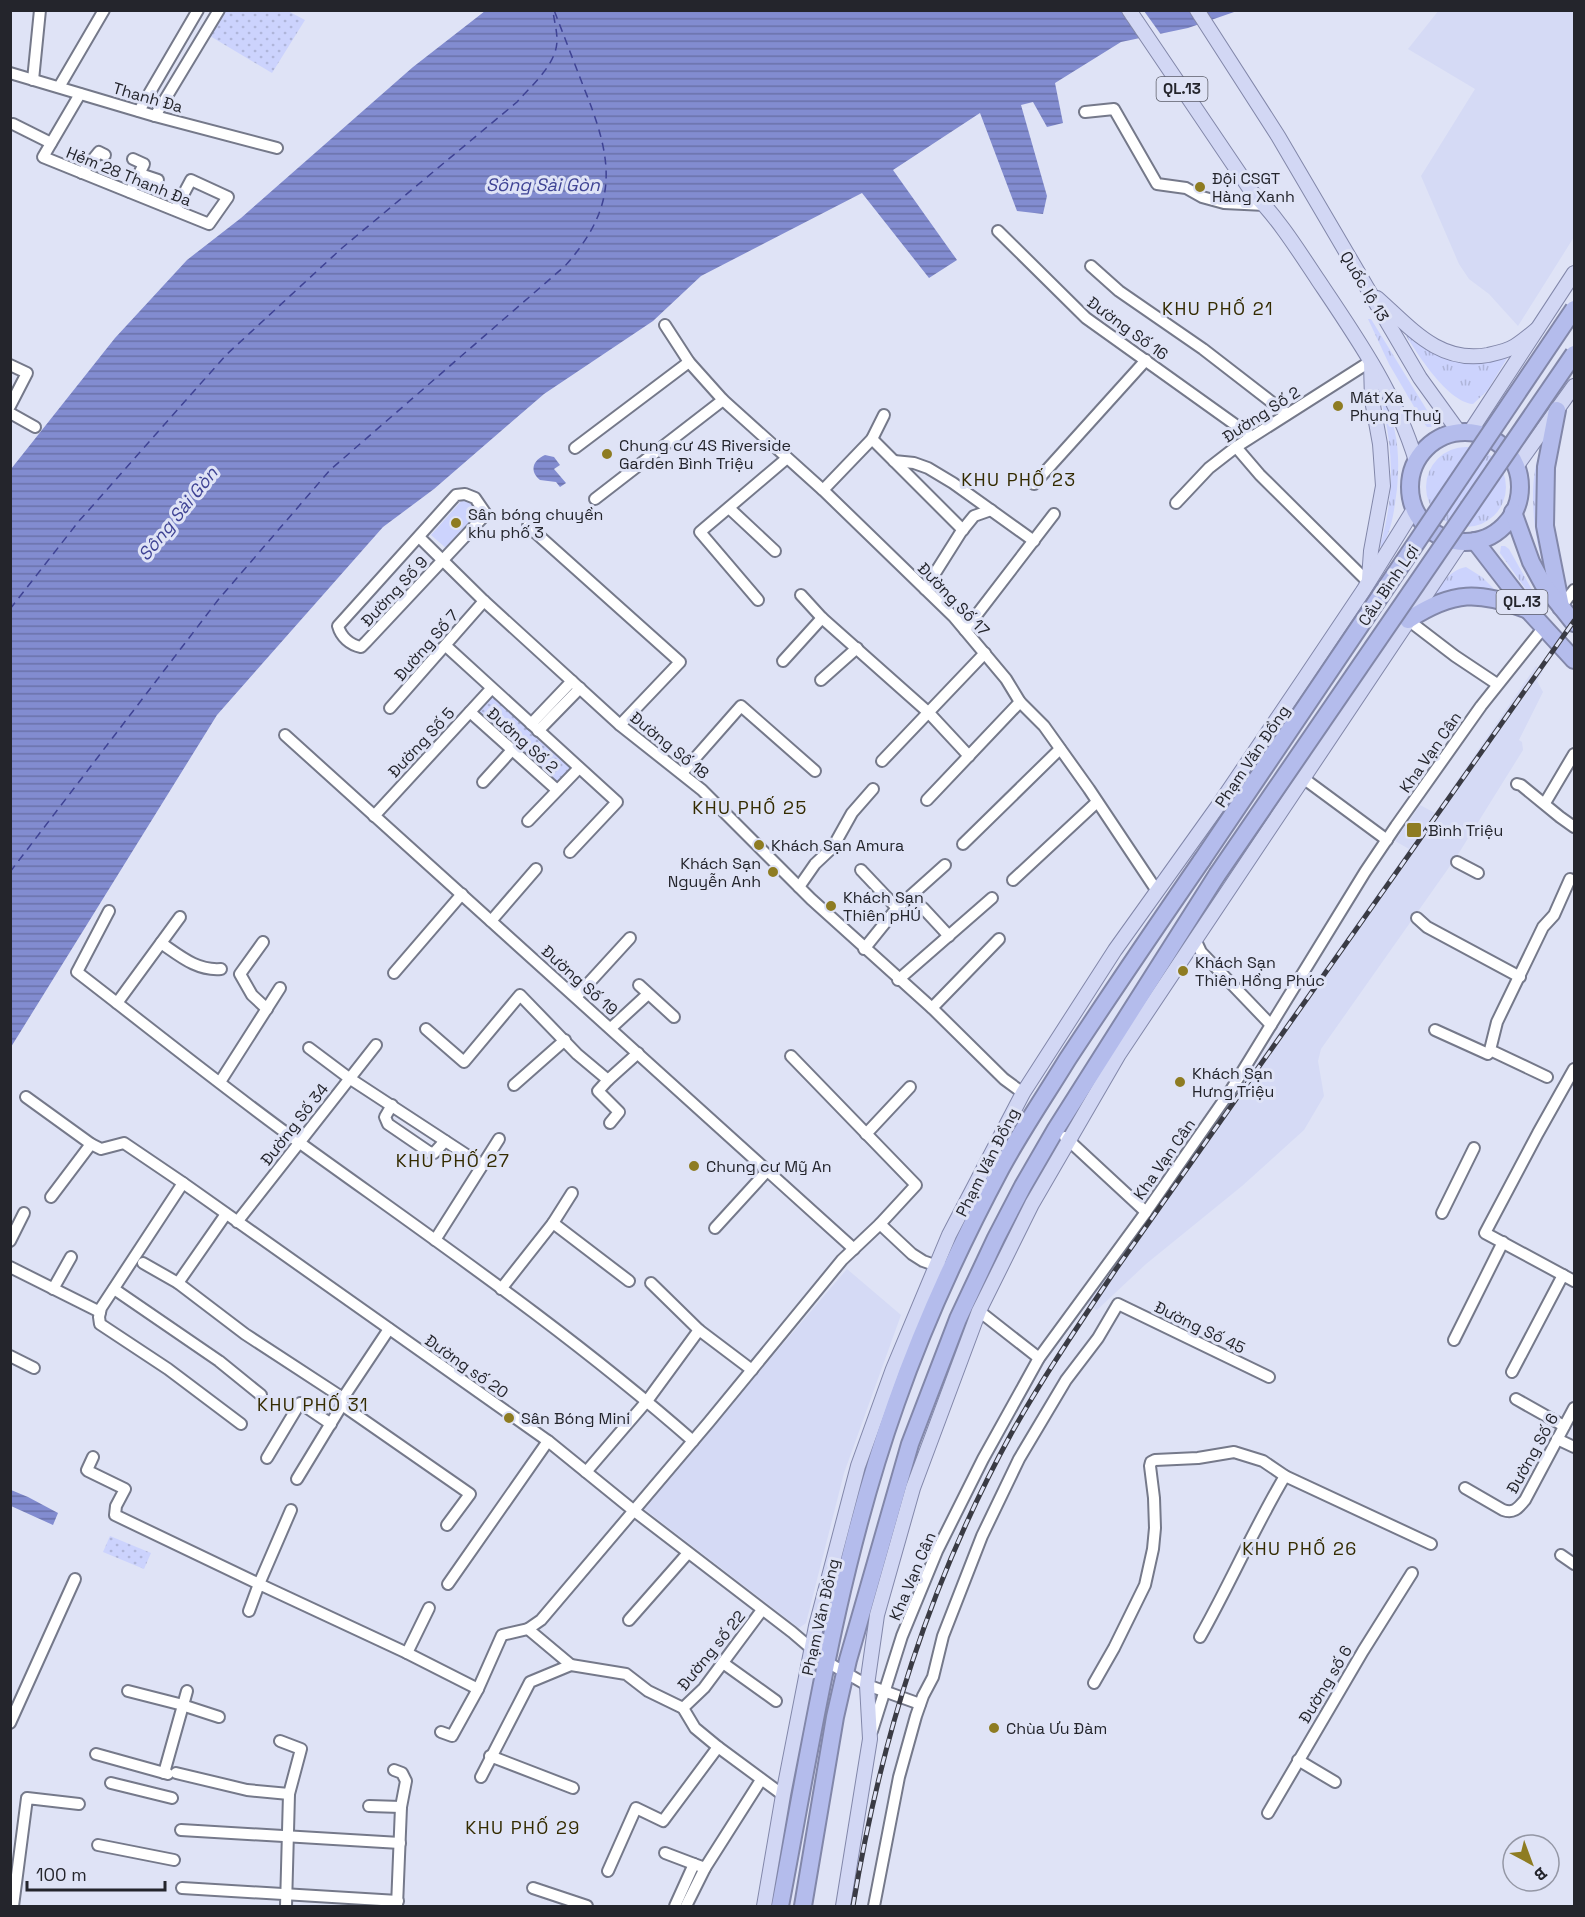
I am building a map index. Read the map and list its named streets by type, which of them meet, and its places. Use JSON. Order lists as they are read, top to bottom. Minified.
{"streets":{"highway":["QL.13","Cầu Bình Lợi","Phạm Văn Đồng"],"main road":["Quốc lộ 13"],"street":["Thanh Đa","Hẻm 28 Thanh Đa","Đường Số 16","Đường Số 2","Đường Số 9","Đường Số 17","Đường Số 7","Đường Số 5","Đường Số 18","Kha Vạn Cân","Đường Số 19","Đường Số 34","Đường Số 45","Đường số 20","Đường Số 6","Đường số 22","Đường số 6"]},"crossings":[["QL.13","Quốc lộ 13"],["QL.13","Kha Vạn Cân"],["QL.13","Phạm Văn Đồng"],["Thanh Đa","Hẻm 28 Thanh Đa"],["Quốc lộ 13","Đường Số 2"],["Quốc lộ 13","Phạm Văn Đồng"],["Đường Số 16","Đường Số 2"],["Đường Số 2","Đường Số 7"],["Đường Số 2","Đường Số 5"],["Đường Số 2","Đường Số 18"],["Cầu Bình Lợi","Phạm Văn Đồng"],["Đường Số 9","Đường Số 18"],["Đường Số 17","Phạm Văn Đồng"],["Đường Số 7","Đường Số 18"],["Đường Số 5","Đường Số 19"],["Đường Số 18","Phạm Văn Đồng"],["Kha Vạn Cân","Đường số 20"],["Phạm Văn Đồng","Đường số 20"],["Phạm Văn Đồng","Đường số 22"],["Đường Số 34","Đường số 20"],["Đường số 20","Đường số 22"],["Đường Số 6","Đường số 6"]],"districts":["KHU PHỐ 21","KHU PHỐ 23","KHU PHỐ 25","KHU PHỐ 27","KHU PHỐ 31","KHU PHỐ 26","KHU PHỐ 29"],"water":["Sông Sài Gòn"],"places":{"other":["Đội CSGT Hàng Xanh","Mát Xa Phụng Thuỷ","Chung cư 4S Riverside Garden Bình Triệu","Sân bóng chuyền khu phố 3","Khách Sạn Amura","Khách Sạn Nguyễn Anh","Khách Sạn Thiên pHÚ","Khách Sạn Thiên Hồng Phúc","Khách Sạn Hưng Triệu","Chung cư Mỹ An","Sân Bóng Mini","Chùa Ưu Đàm"],"transit":["Bình Triệu"]},"scale_bar":"100 m","north":"bottom right"}
